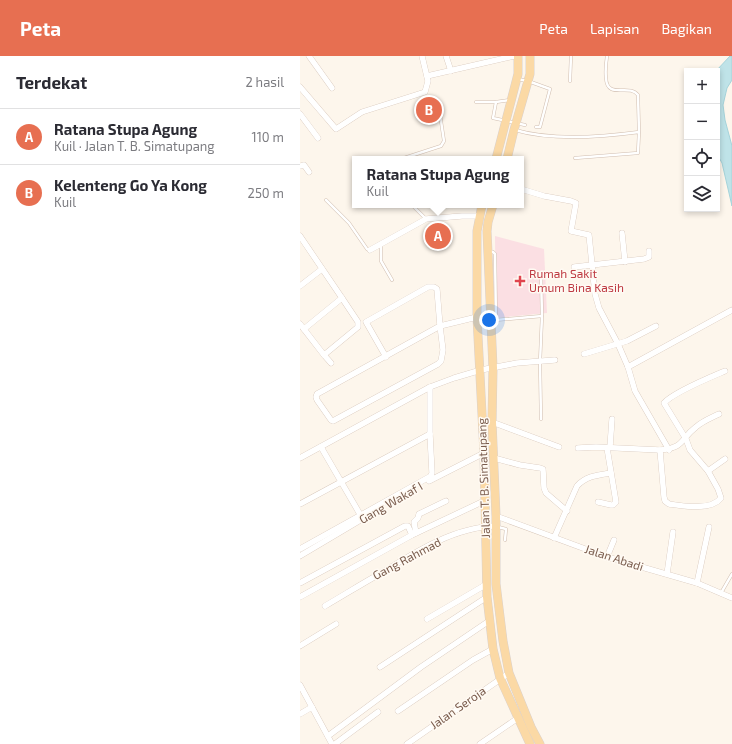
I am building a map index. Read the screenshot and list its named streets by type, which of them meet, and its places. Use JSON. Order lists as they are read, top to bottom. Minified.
{"streets":{"main road":["Jalan T. B. Simatupang"],"street":["Gang Wakaf I","Jalan Abadi","Gang Rahmad","Jalan Seroja"]},"crossings":[["Jalan T. B. Simatupang","Gang Wakaf I"],["Jalan T. B. Simatupang","Jalan Abadi"],["Jalan T. B. Simatupang","Gang Rahmad"],["Jalan T. B. Simatupang","Jalan Seroja"]],"places":{"health":["Rumah Sakit Umum Bina Kasih"]},"page":{"header":"Peta","nav":["Peta","Lapisan","Bagikan"],"heading":["Terdekat","2 hasil"],"map_buttons":["+","−"],"pins":["B","A"],"list":[{"mark":"A","name":"Ratana Stupa Agung","note":"Kuil · Jalan T. B. Simatupang","value":"110 m"},{"mark":"B","name":"Kelenteng Go Ya Kong","note":"Kuil","value":"250 m"}],"popup":["Ratana Stupa Agung","Kuil"]}}
